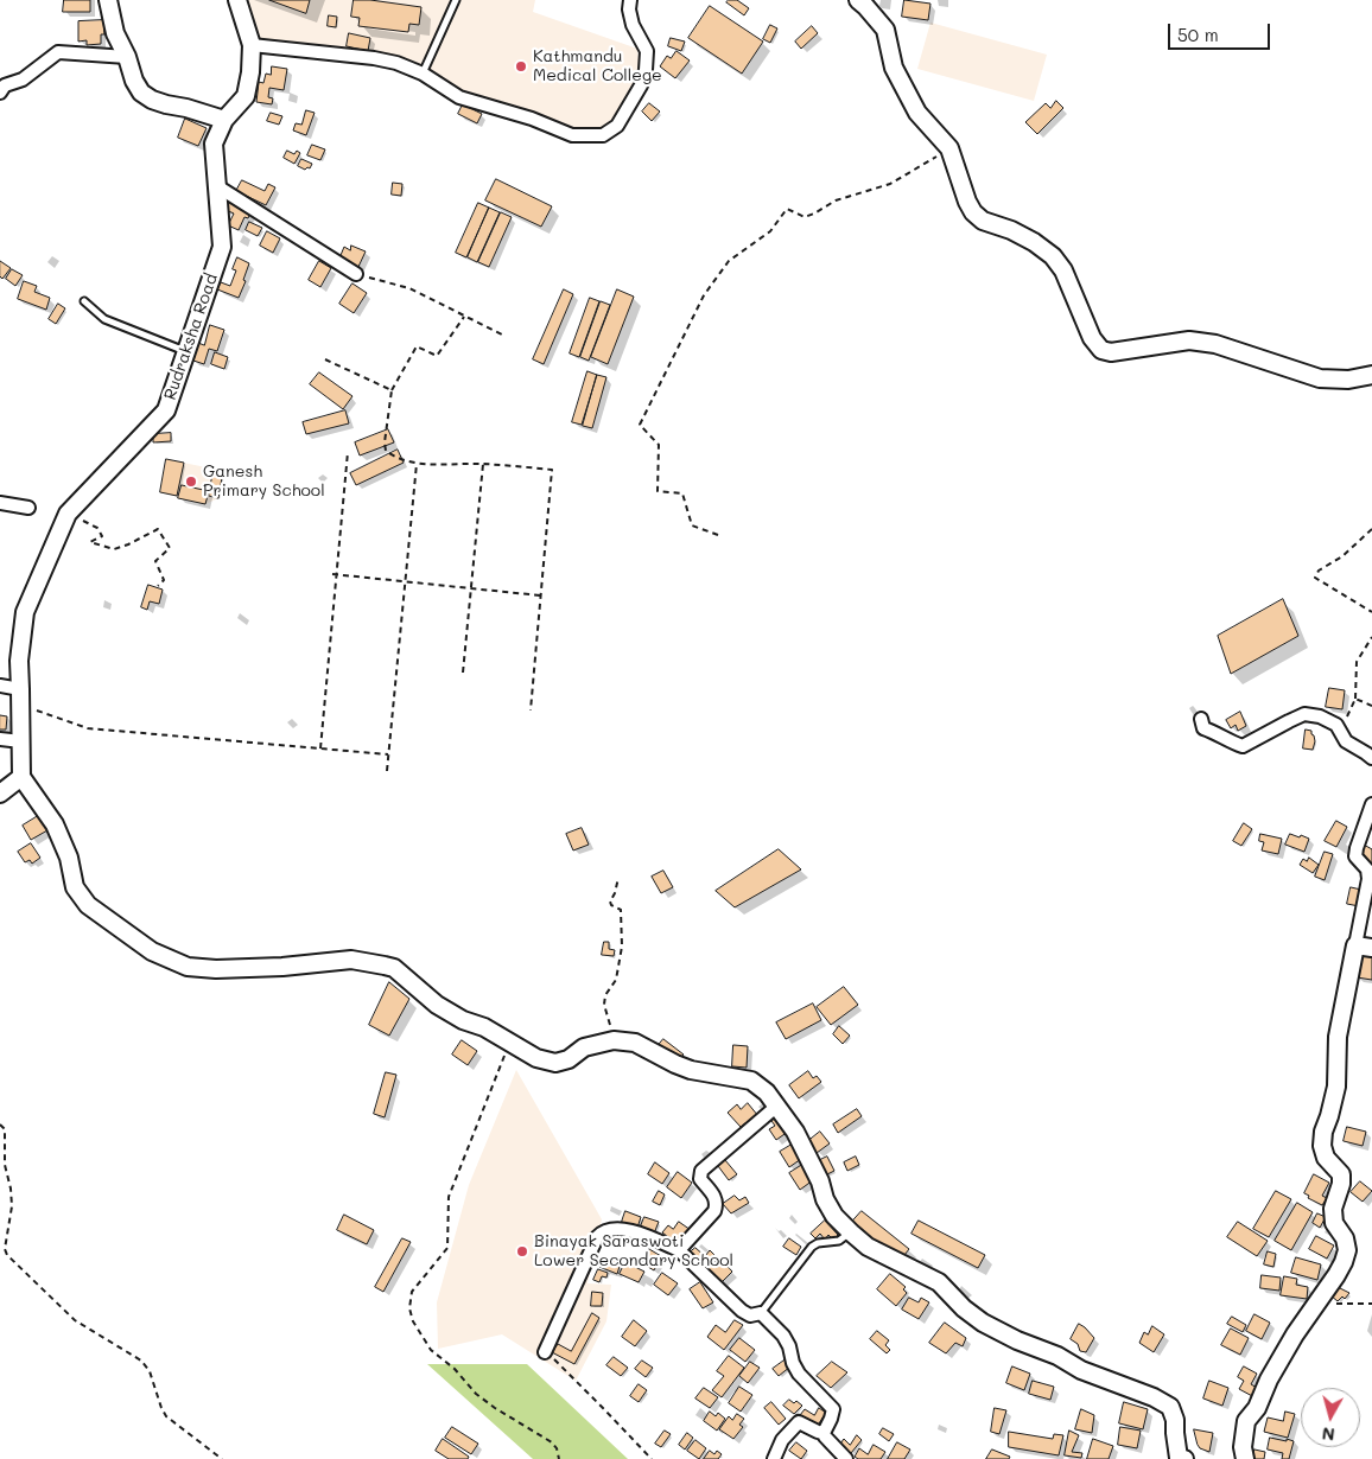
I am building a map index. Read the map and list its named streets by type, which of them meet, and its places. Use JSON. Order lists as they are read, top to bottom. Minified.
{"streets":{"street":["Rudraksha Road"]},"places":["Kathmandu Medical College","Ganesh Primary School","Binayak Saraswoti Lower Secondary School"],"scale_bar":"50 m","north":"bottom"}
